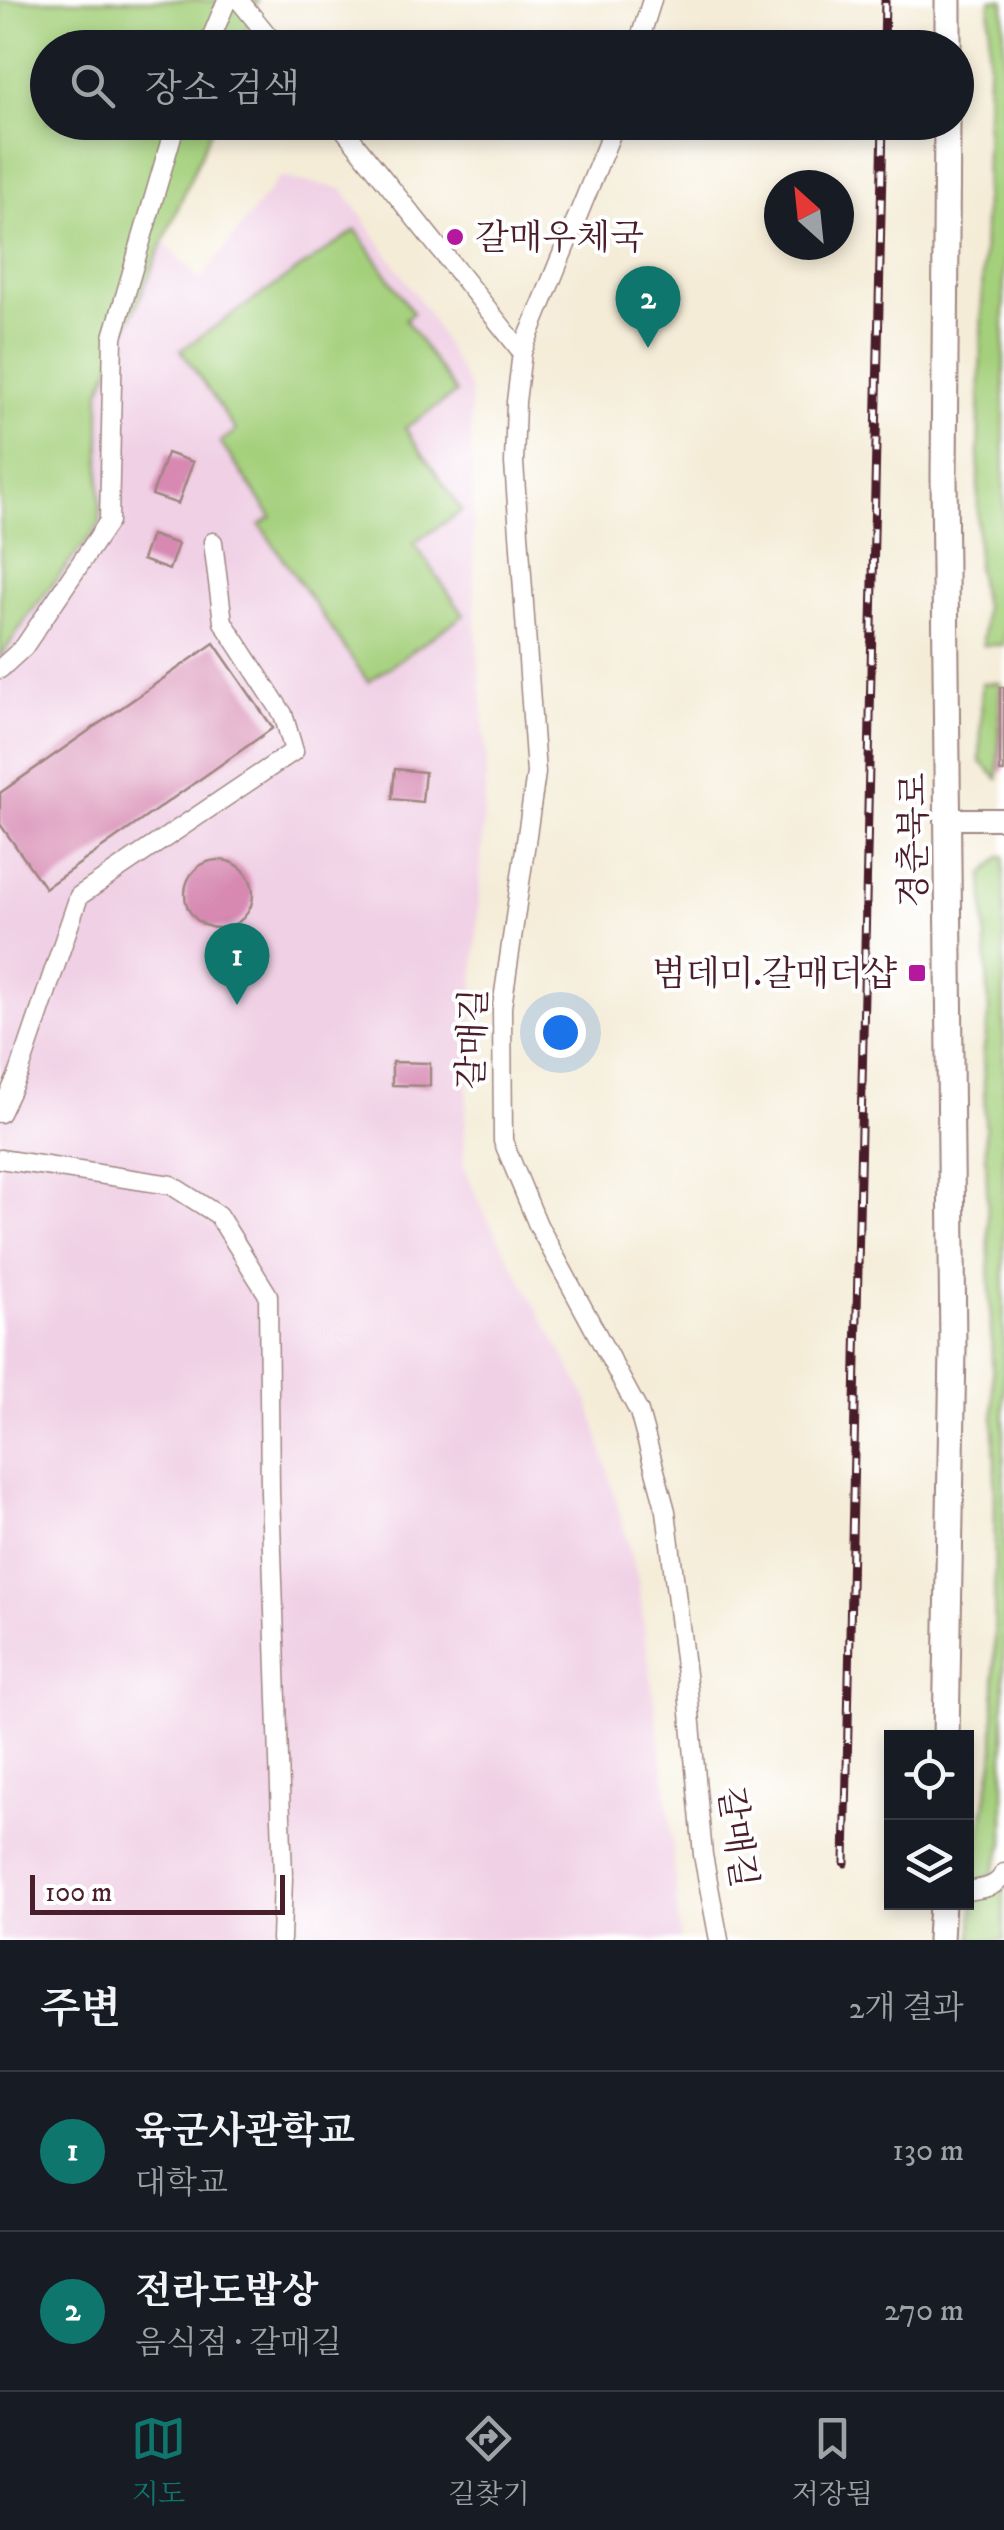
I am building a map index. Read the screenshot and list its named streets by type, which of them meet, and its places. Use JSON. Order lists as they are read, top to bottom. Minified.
{"streets":{"main road":["경춘북로"],"street":["갈매길"]},"places":{"other":["갈매우체국"],"transit":["범데미.갈매더샵"]},"scale_bar":"100 m","north":"top left","page":{"search":"장소 검색","pins":["2","1"],"scale":"100 m","heading":["주변","2개 결과"],"list":[{"mark":"1","name":"육군사관학교","note":"대학교","value":"130 m"},{"mark":"2","name":"전라도밥상","note":"음식점 · 갈매길","value":"270 m"}],"nav":["지도","길찾기","저장됨"]}}
